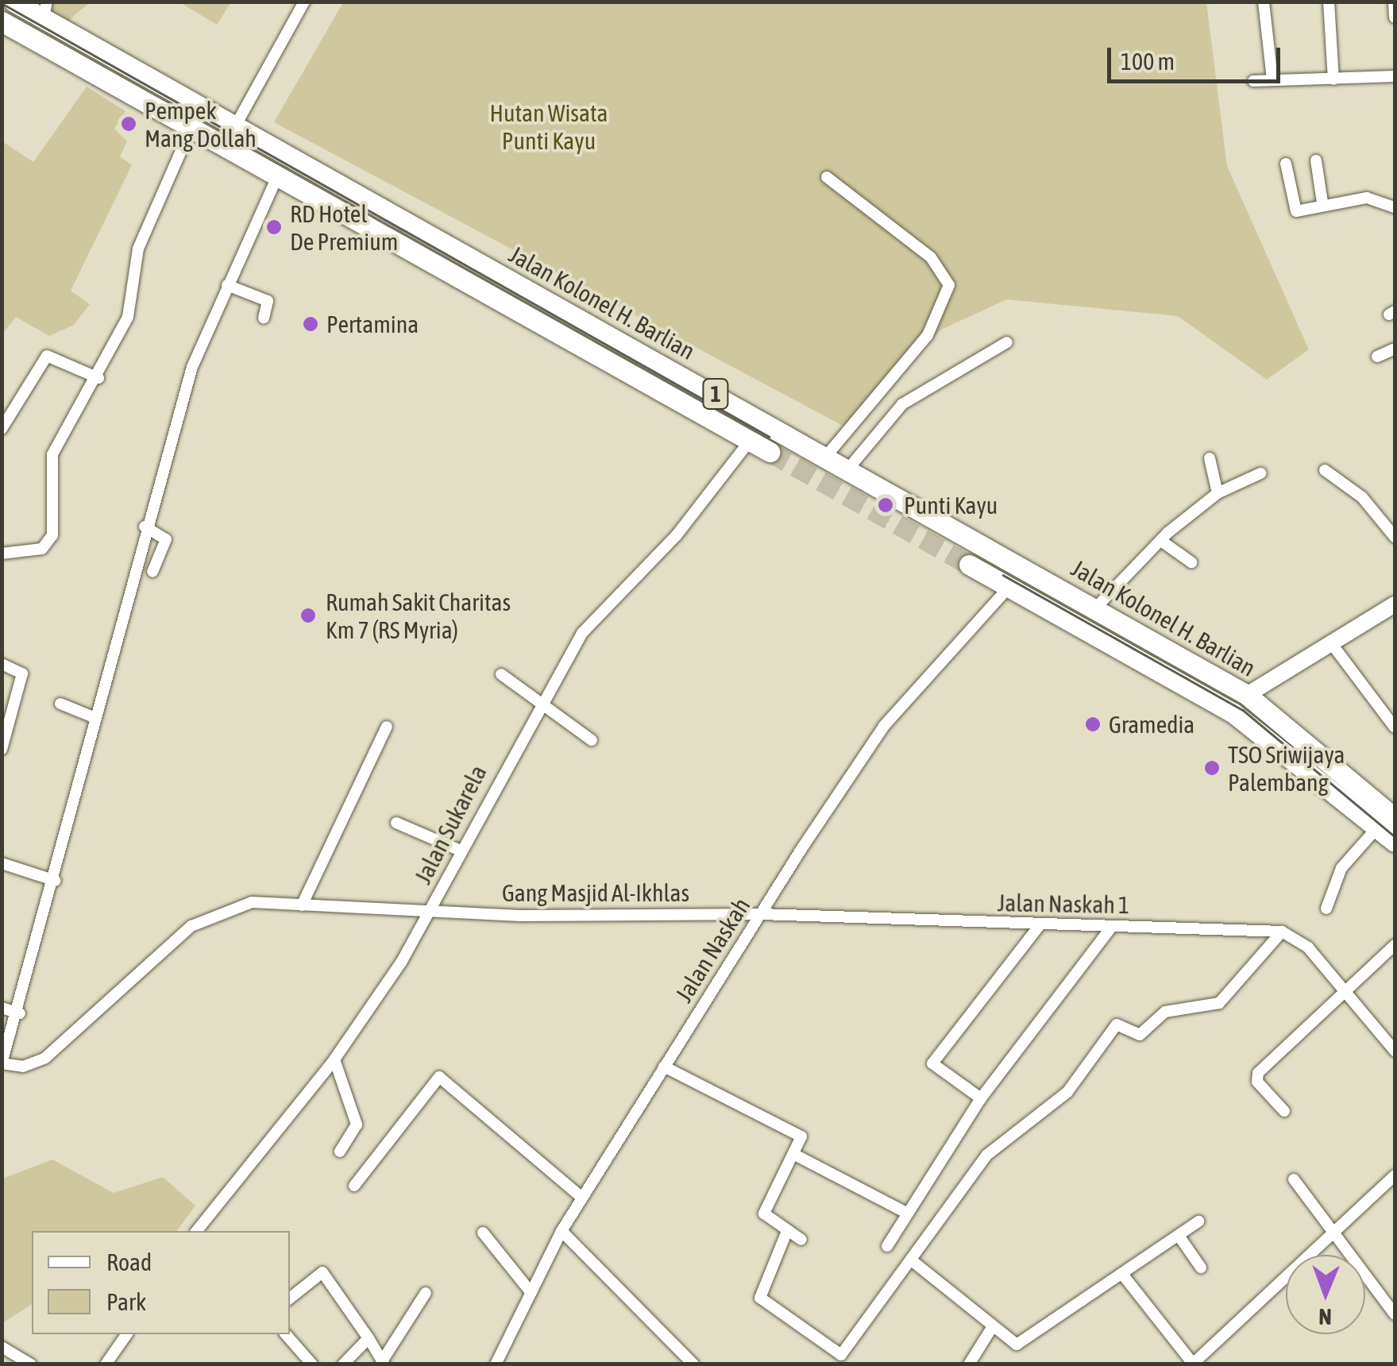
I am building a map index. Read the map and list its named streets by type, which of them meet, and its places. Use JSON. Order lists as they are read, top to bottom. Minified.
{"streets":{"highway":["Jalan Kolonel H. Barlian","1"],"street":["Jalan Sukarela","Gang Masjid Al-Ikhlas","Jalan Naskah 1","Jalan Naskah"]},"crossings":[["Jalan Kolonel H. Barlian","1"],["Jalan Kolonel H. Barlian","Jalan Sukarela"],["1","Jalan Naskah"],["Jalan Sukarela","Gang Masjid Al-Ikhlas"],["Gang Masjid Al-Ikhlas","Jalan Naskah 1"],["Gang Masjid Al-Ikhlas","Jalan Naskah"],["Jalan Naskah 1","Jalan Naskah"]],"parks":["Hutan Wisata Punti Kayu"],"places":["Pempek Mang Dollah","RD Hotel De Premium","Pertamina","Punti Kayu","Rumah Sakit Charitas Km 7 (RS Myria)","Gramedia","TSO Sriwijaya Palembang"],"legend":["Road","Park"],"scale_bar":"100 m","north":"bottom"}
